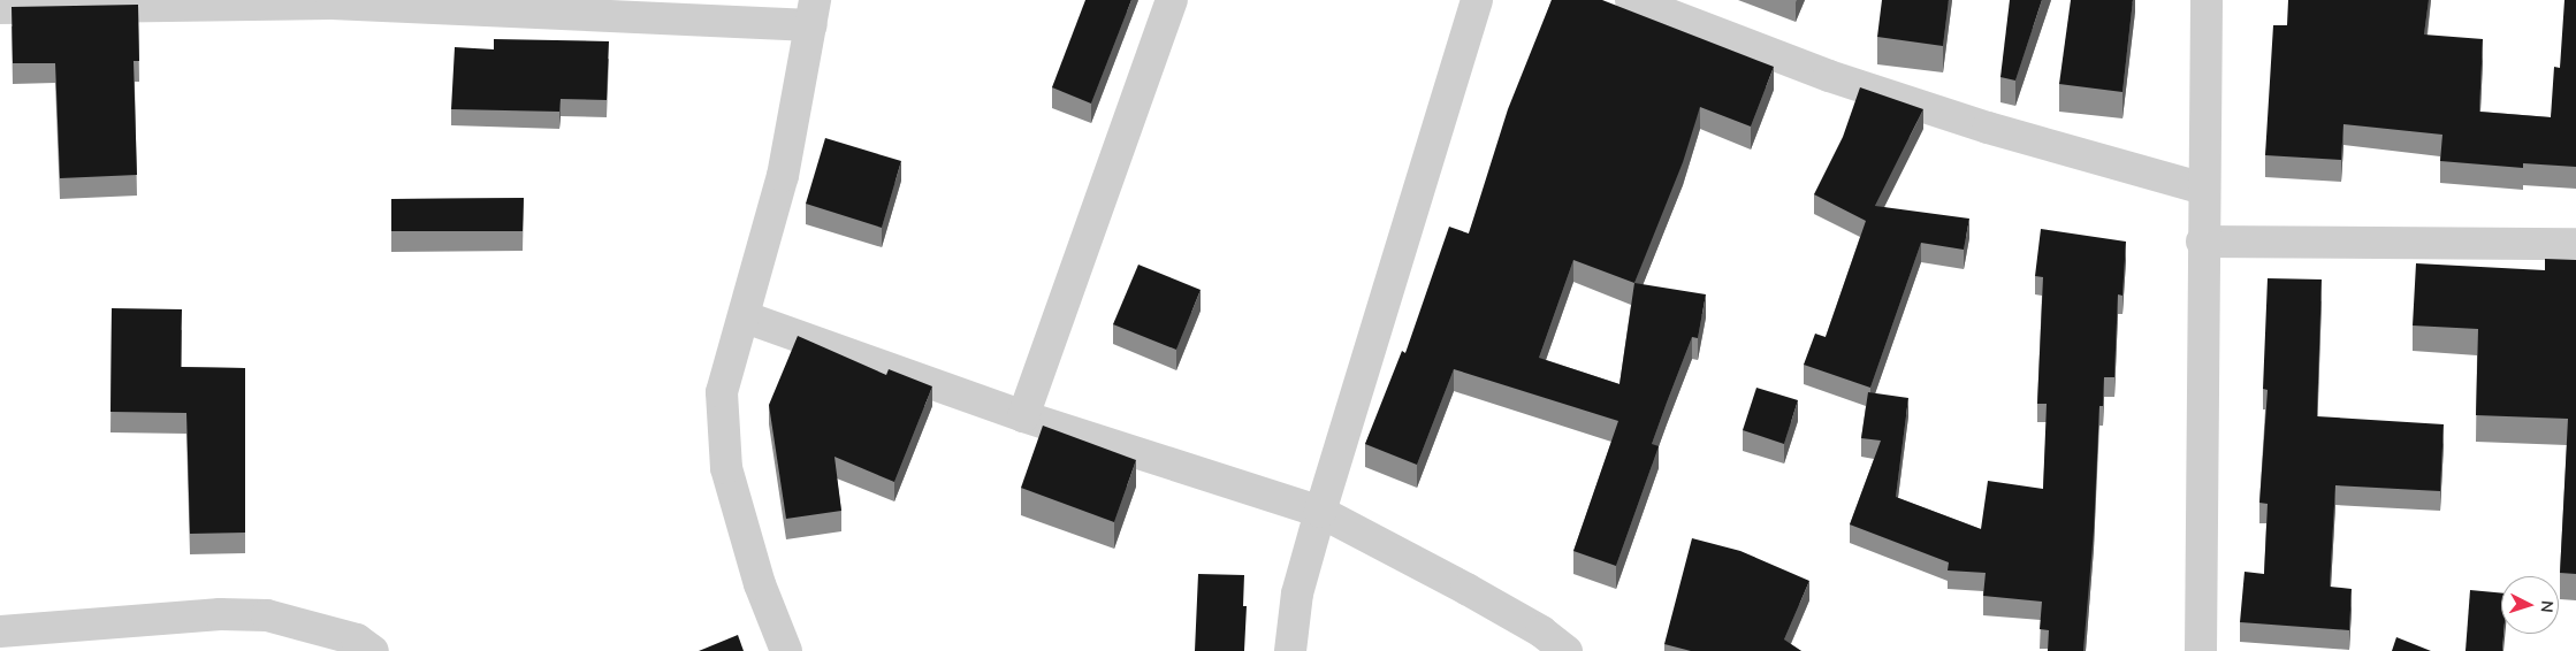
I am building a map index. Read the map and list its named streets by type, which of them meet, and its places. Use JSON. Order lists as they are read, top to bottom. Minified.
{"north":"right"}
